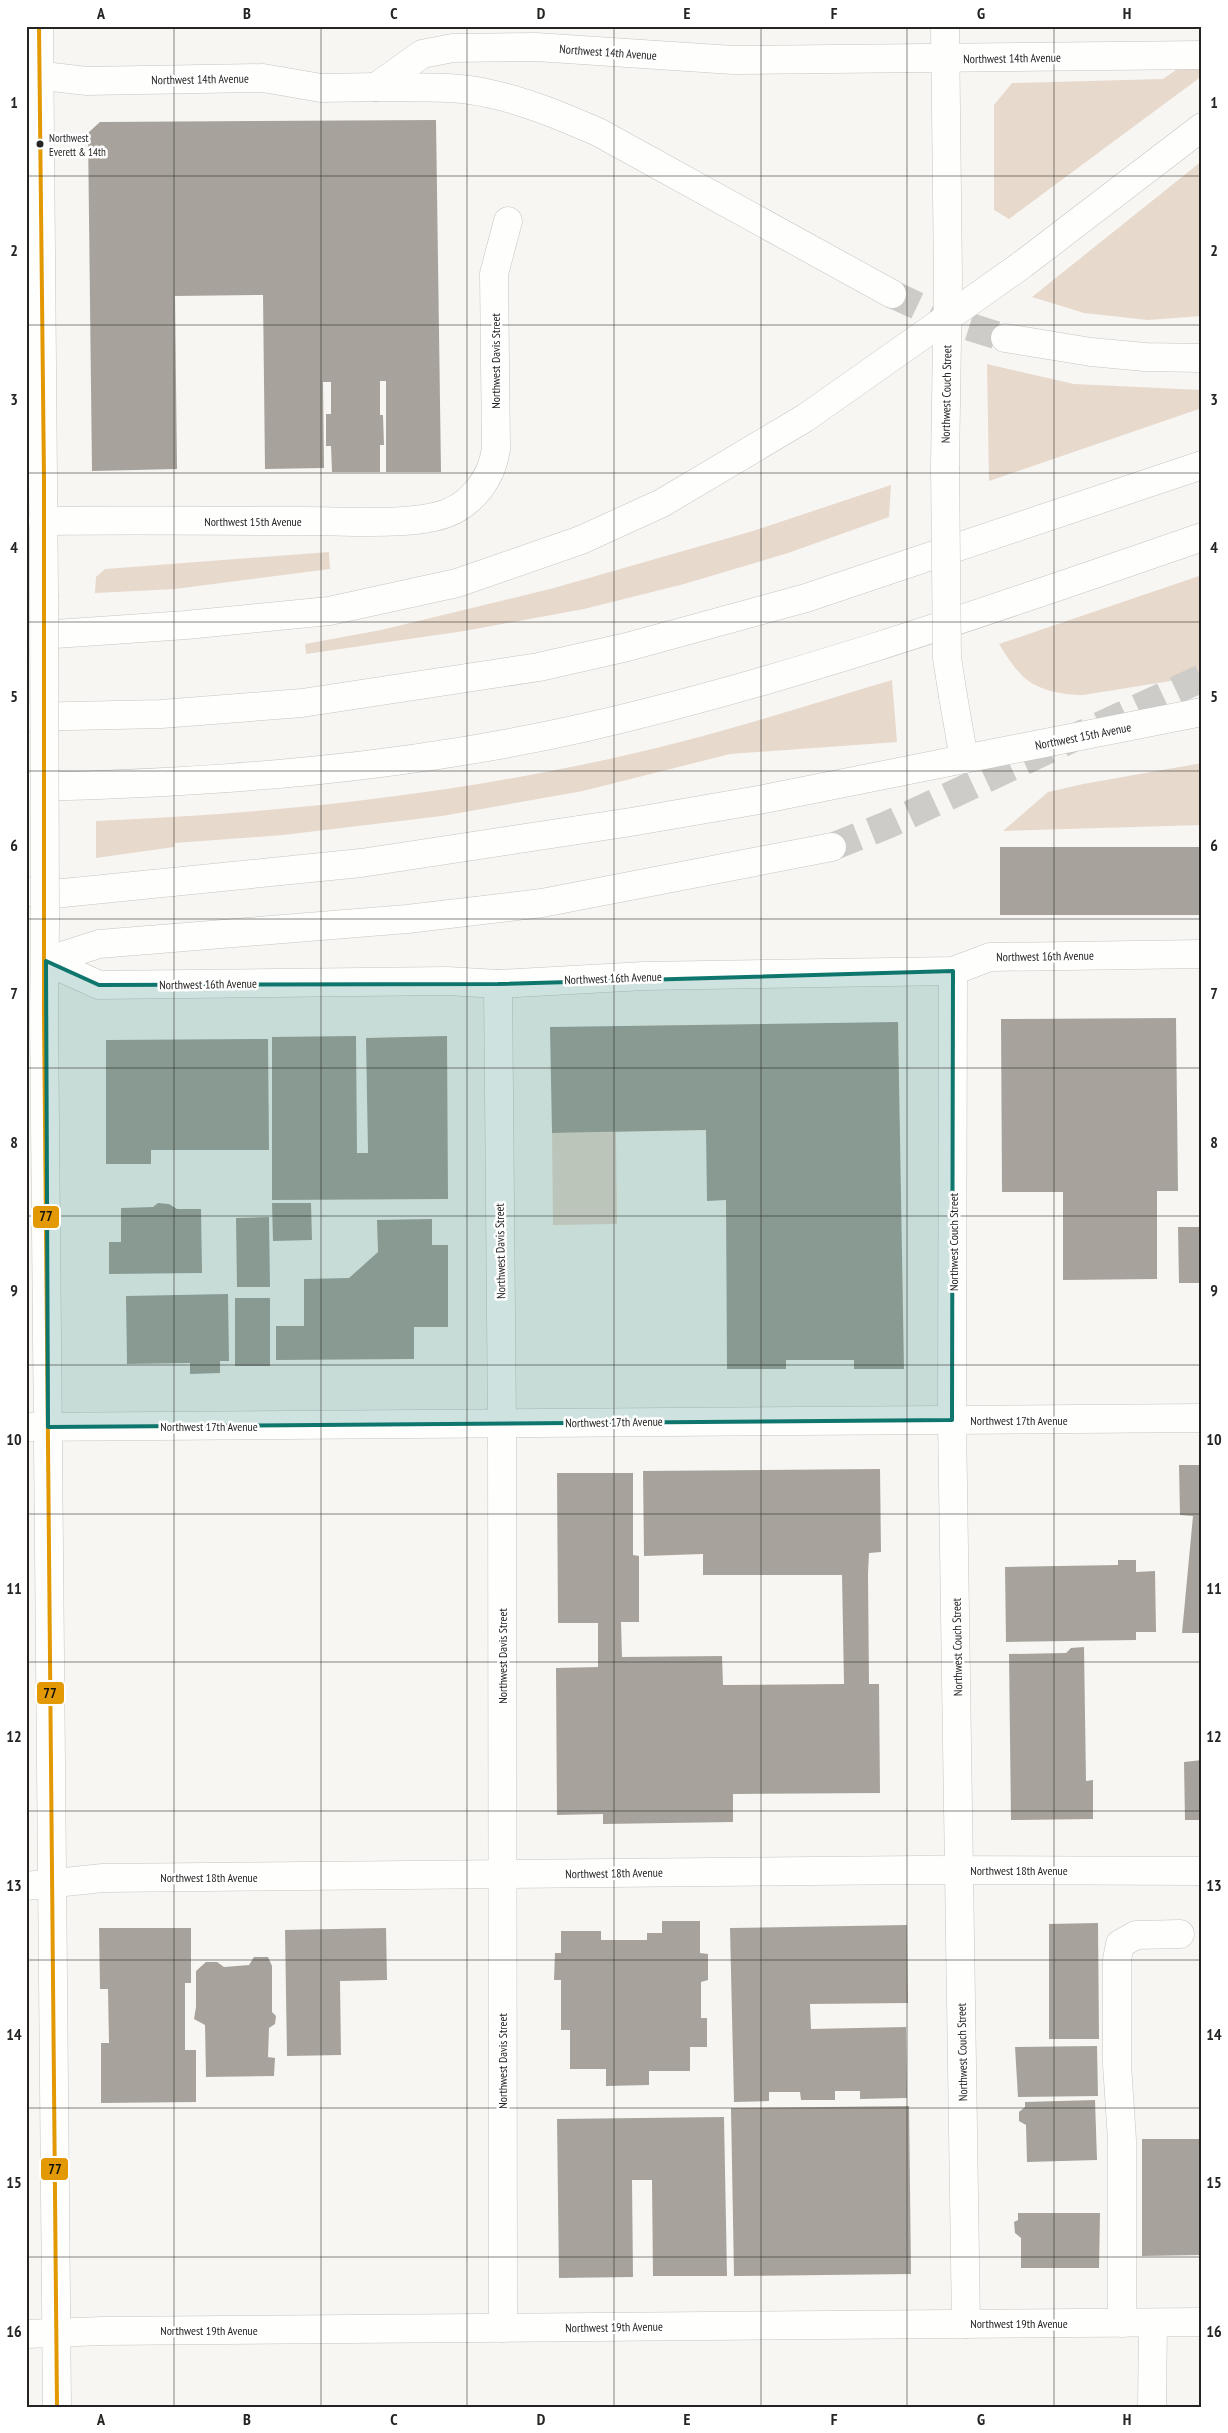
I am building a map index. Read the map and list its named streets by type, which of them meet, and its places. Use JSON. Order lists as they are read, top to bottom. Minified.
{"streets":{"main road":["Northwest 14th Avenue","Northwest Davis Street","Northwest Couch Street","Northwest 15th Avenue","Northwest 16th Avenue","Northwest 17th Avenue","Northwest 18th Avenue","Northwest 19th Avenue"]},"crossings":[["Northwest 14th Avenue","Northwest Couch Street"],["Northwest Davis Street","Northwest 15th Avenue"],["Northwest Davis Street","Northwest 16th Avenue"],["Northwest Davis Street","Northwest 17th Avenue"],["Northwest Davis Street","Northwest 18th Avenue"],["Northwest Davis Street","Northwest 19th Avenue"],["Northwest Couch Street","Northwest 15th Avenue"],["Northwest Couch Street","Northwest 16th Avenue"],["Northwest Couch Street","Northwest 17th Avenue"],["Northwest Couch Street","Northwest 18th Avenue"],["Northwest Couch Street","Northwest 19th Avenue"]],"places":["Northwest Everett & 14th"],"lines":["transit line 77"],"grid":{"columns":["A","B","C","D","E","F","G","H"],"rows":["1","2","3","4","5","6","7","8","9","10","11","12","13","14","15","16"]}}
